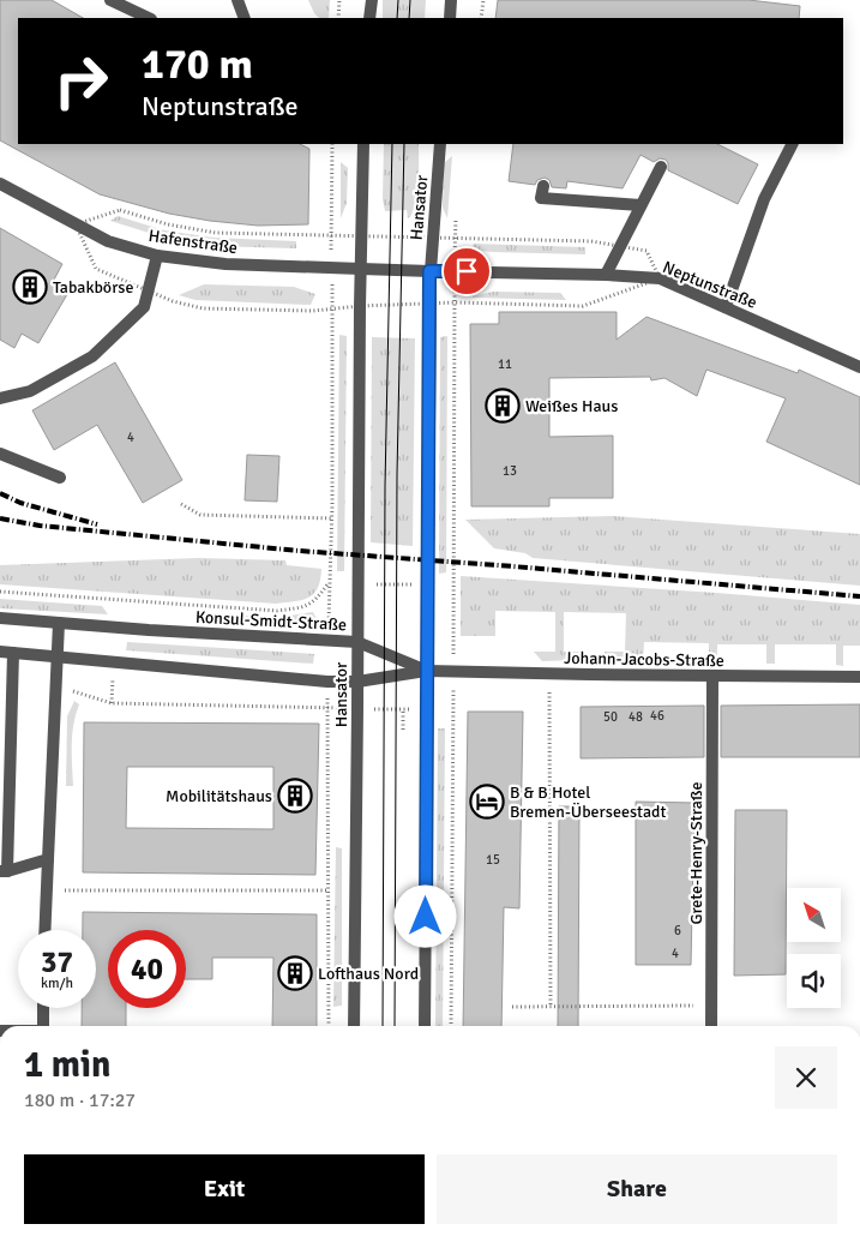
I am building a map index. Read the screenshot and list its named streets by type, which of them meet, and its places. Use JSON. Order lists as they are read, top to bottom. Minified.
{"streets":{"street":["Hansator","Hafenstraße","Neptunstraße","Konsul-Smidt-Straße","Johann-Jacobs-Straße","Grete-Henry-Straße"]},"crossings":[["Hansator","Hafenstraße"],["Hansator","Neptunstraße"],["Hansator","Konsul-Smidt-Straße"],["Hansator","Johann-Jacobs-Straße"],["Hafenstraße","Neptunstraße"],["Konsul-Smidt-Straße","Johann-Jacobs-Straße"],["Johann-Jacobs-Straße","Grete-Henry-Straße"]],"places":{"building":["Tabakbörse","Weißes Haus","Mobilitätshaus","Lofthaus Nord"],"hotel":["B & B Hotel Bremen-Überseestadt"]},"house_numbers":["11","4","13","46","50","48","15","6","4"],"north":"top left","page":{"turn":["170 m","Neptunstraße"],"speed":"37 km/h","limit":"40","heading":["1 min","180 m · 17:27"],"buttons":["Exit","Share"]}}
